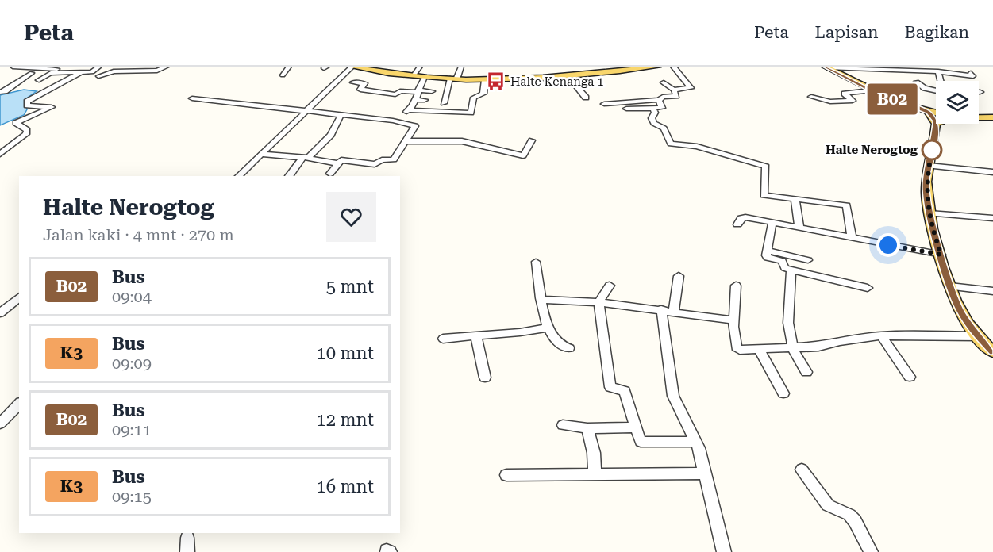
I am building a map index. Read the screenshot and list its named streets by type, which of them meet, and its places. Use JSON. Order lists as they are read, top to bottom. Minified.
{"places":{"bus stop":["Halte Kenanga 1"],"other":["Halte Nerogtog"]},"lines":["bus line B02"],"page":{"header":"Peta","nav":["Peta","Lapisan","Bagikan"],"on_map":"B02","heading":["Halte Nerogtog","Jalan kaki · 4 mnt · 270 m"],"list":[{"mark":"B02","name":"Bus","note":"09:04","value":"5 mnt"},{"mark":"K3","name":"Bus","note":"09:09","value":"10 mnt"},{"mark":"B02","name":"Bus","note":"09:11","value":"12 mnt"},{"mark":"K3","name":"Bus","note":"09:15","value":"16 mnt"}]}}
